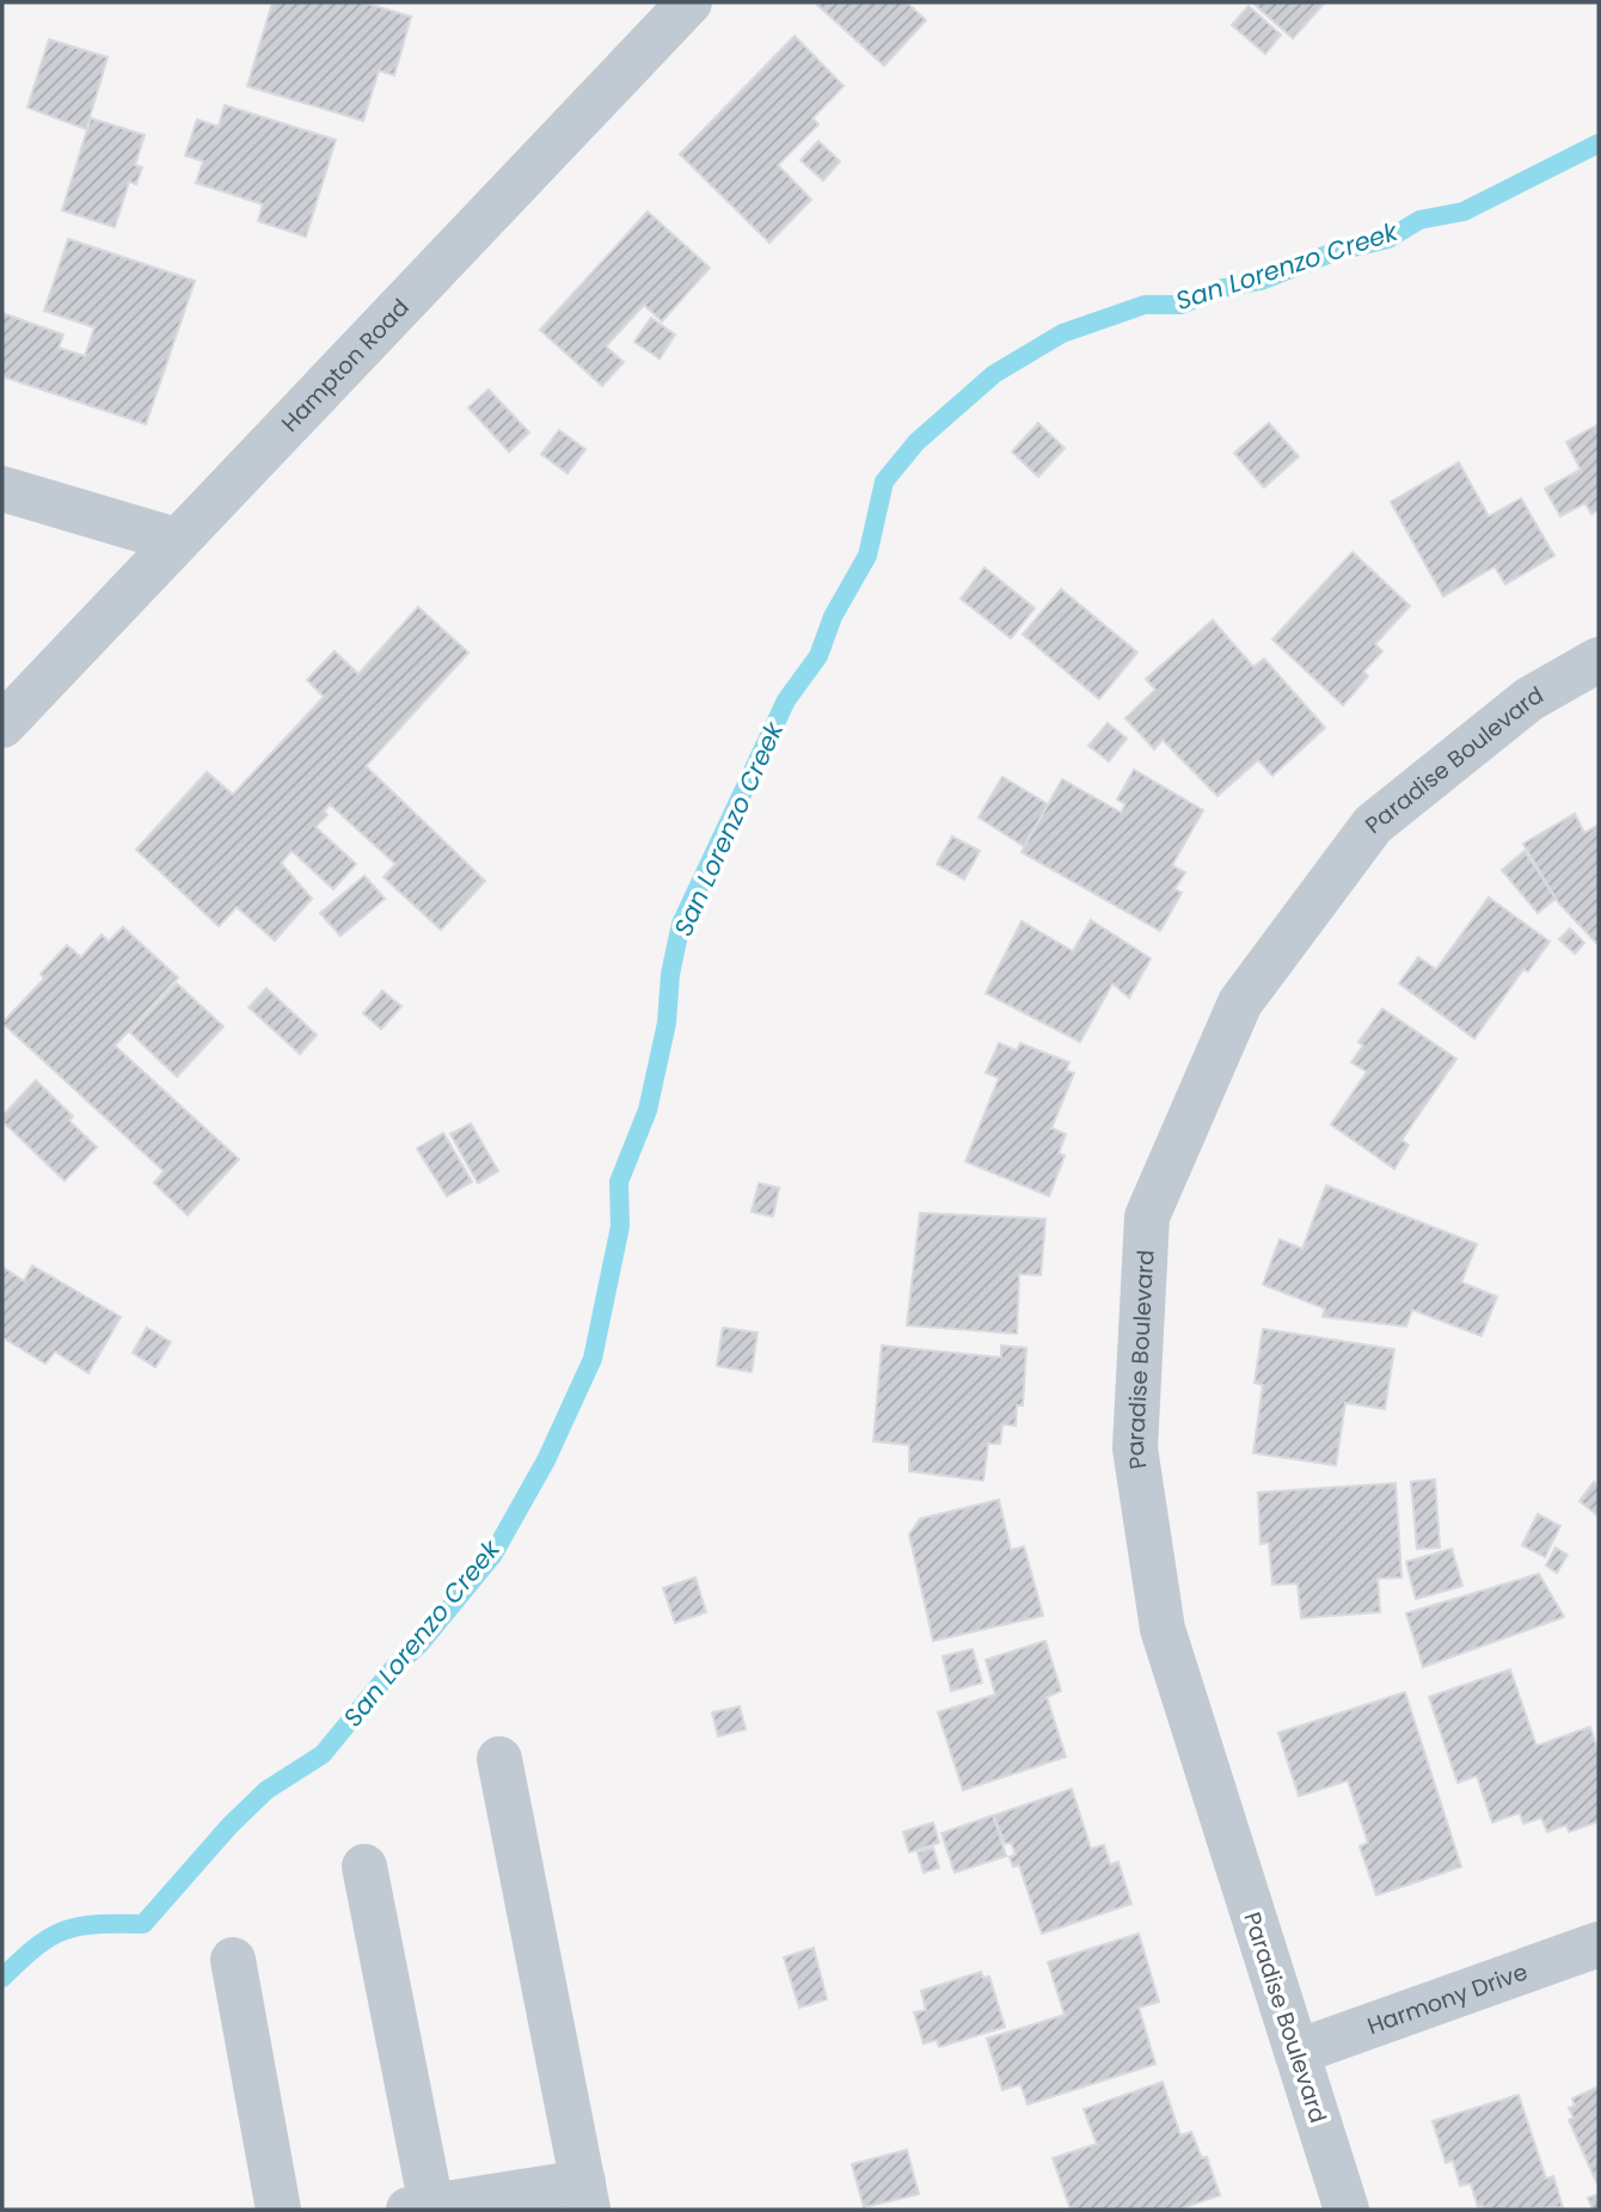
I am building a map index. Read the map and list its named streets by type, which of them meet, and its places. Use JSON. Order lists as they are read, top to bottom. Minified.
{"streets":{"street":["Hampton Road","Paradise Boulevard","Harmony Drive"]},"crossings":[["Paradise Boulevard","Harmony Drive"]],"water":["San Lorenzo Creek"]}
